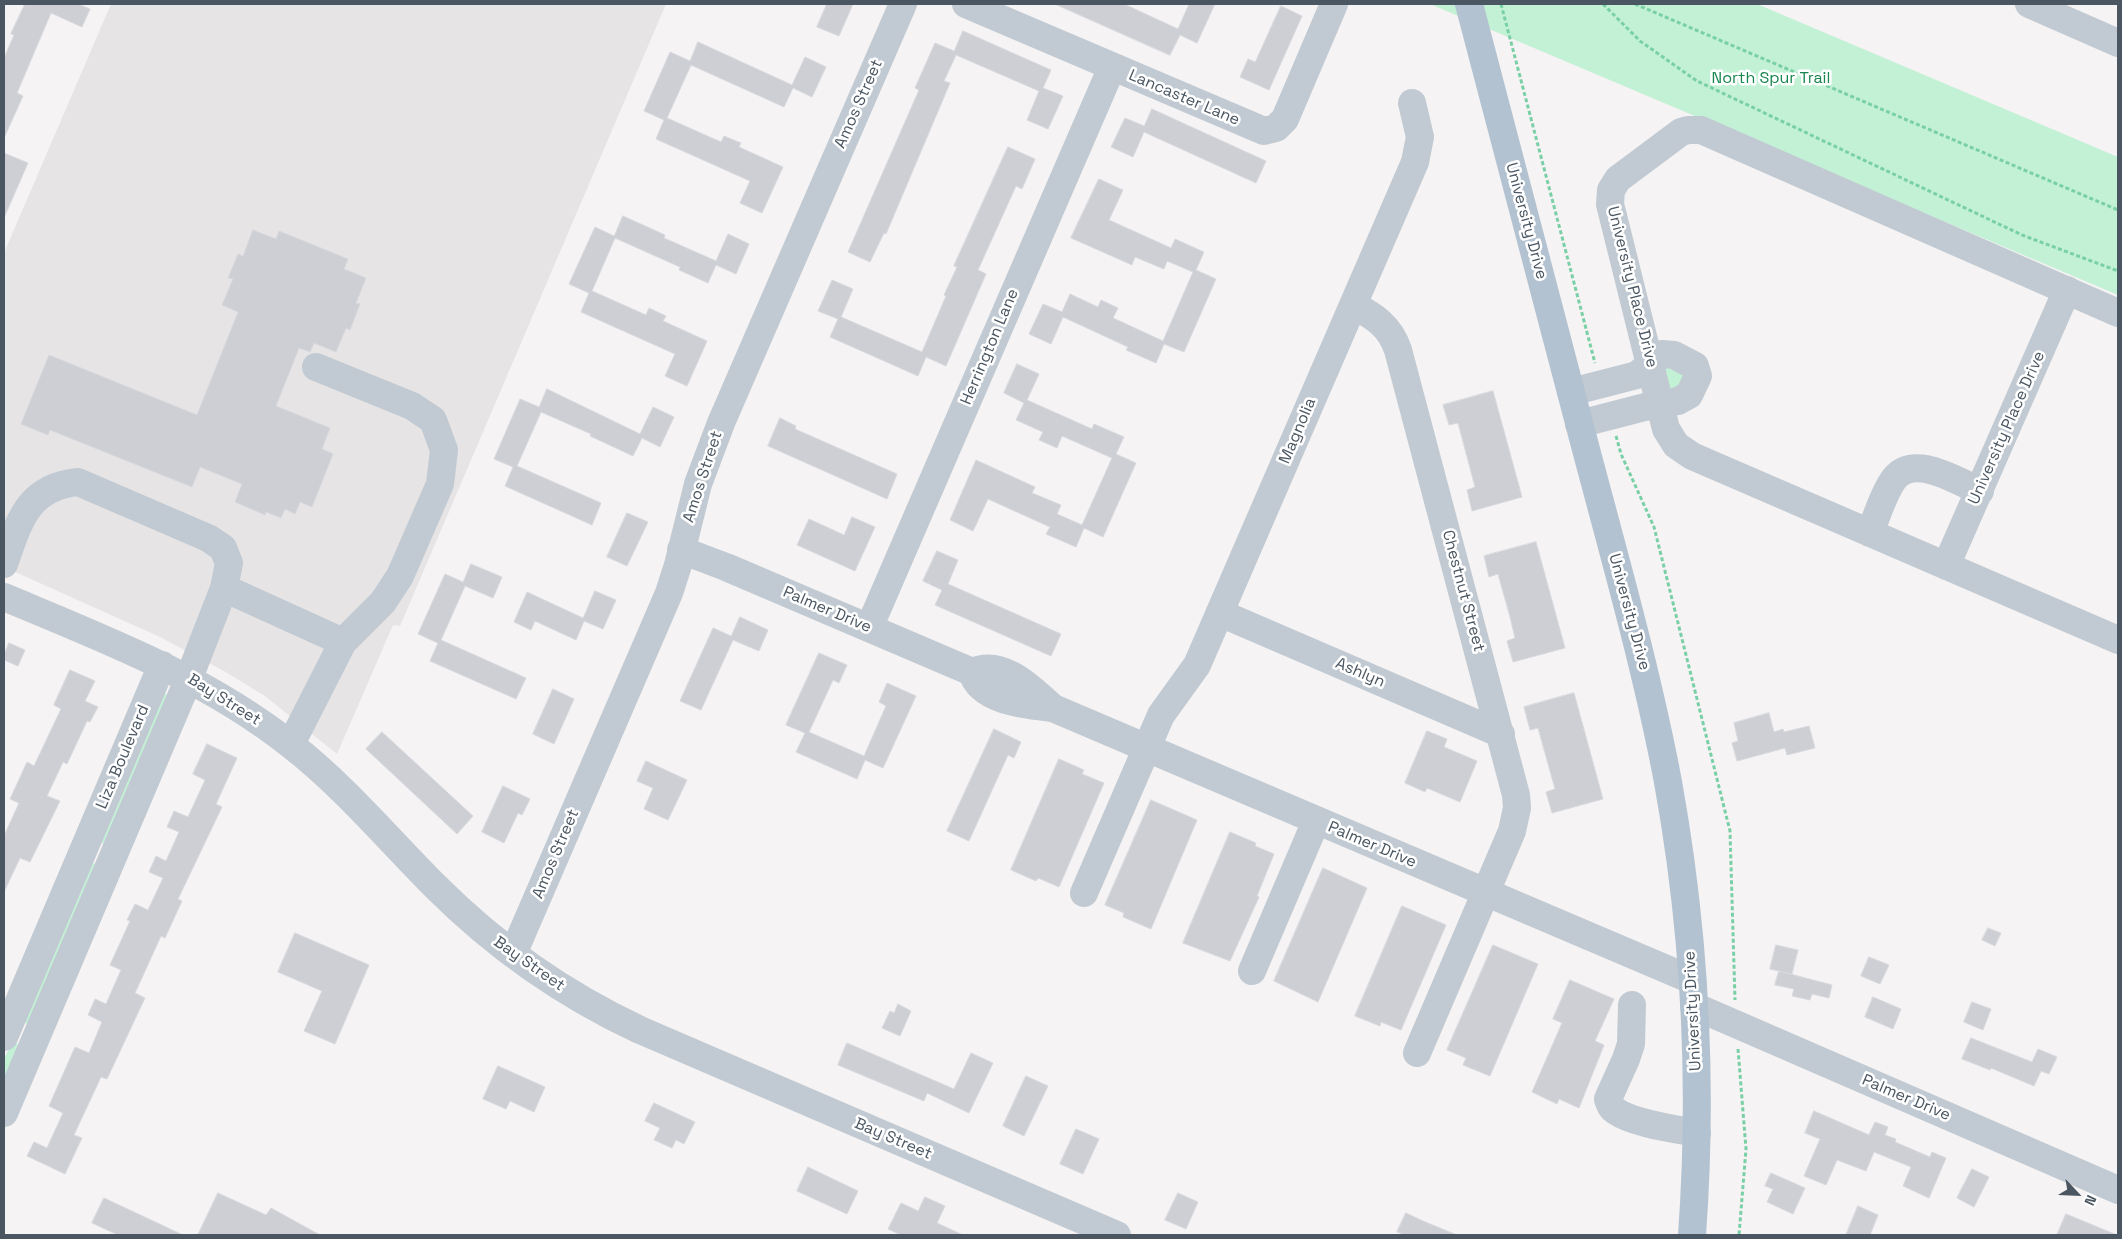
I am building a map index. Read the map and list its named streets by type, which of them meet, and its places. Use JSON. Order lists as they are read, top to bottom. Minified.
{"streets":{"main road":["University Drive"],"street":["Lancaster Lane","Amos Street","University Place Drive","Herrington Lane","Magnolia","Chestnut Street","Palmer Drive","Ashlyn","Bay Street","Liza Boulevard"]},"crossings":[["Lancaster Lane","Herrington Lane"],["Amos Street","Palmer Drive"],["Amos Street","Bay Street"],["University Drive","Palmer Drive"],["Herrington Lane","Palmer Drive"],["Magnolia","Chestnut Street"],["Magnolia","Palmer Drive"],["Magnolia","Ashlyn"],["Chestnut Street","Palmer Drive"],["Chestnut Street","Ashlyn"],["Bay Street","Liza Boulevard"]],"parks":["North Spur Trail"],"north":"bottom right"}
